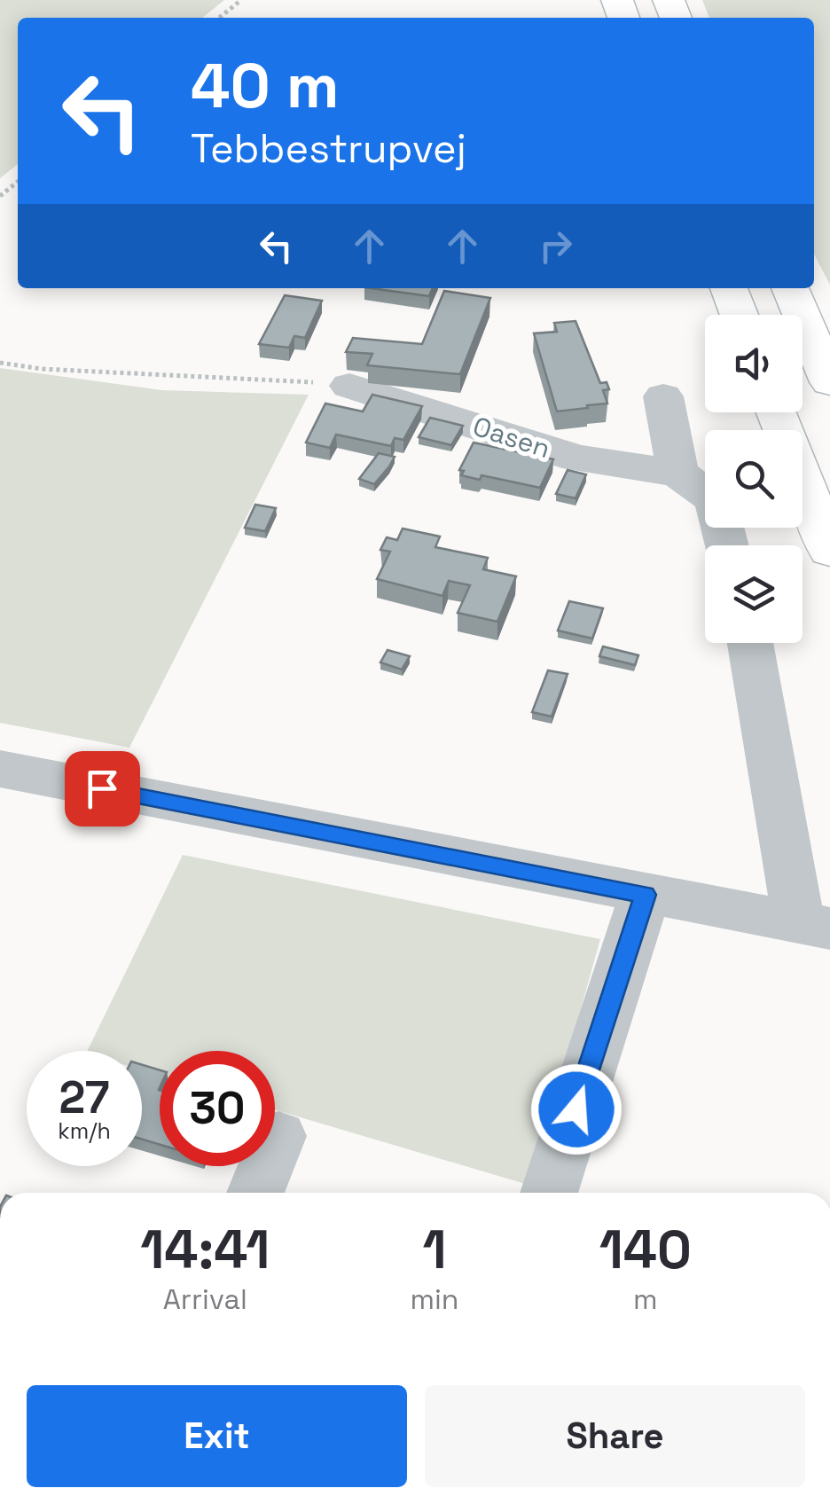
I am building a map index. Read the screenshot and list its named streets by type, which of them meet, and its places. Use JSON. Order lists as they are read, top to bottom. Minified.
{"streets":{"street":["Oasen"]},"page":{"turn":["40 m","Tebbestrupvej"],"speed":"27 km/h","limit":"30","eta":["14:41","Arrival","1","min","140","m"],"buttons":["Exit","Share"]}}
